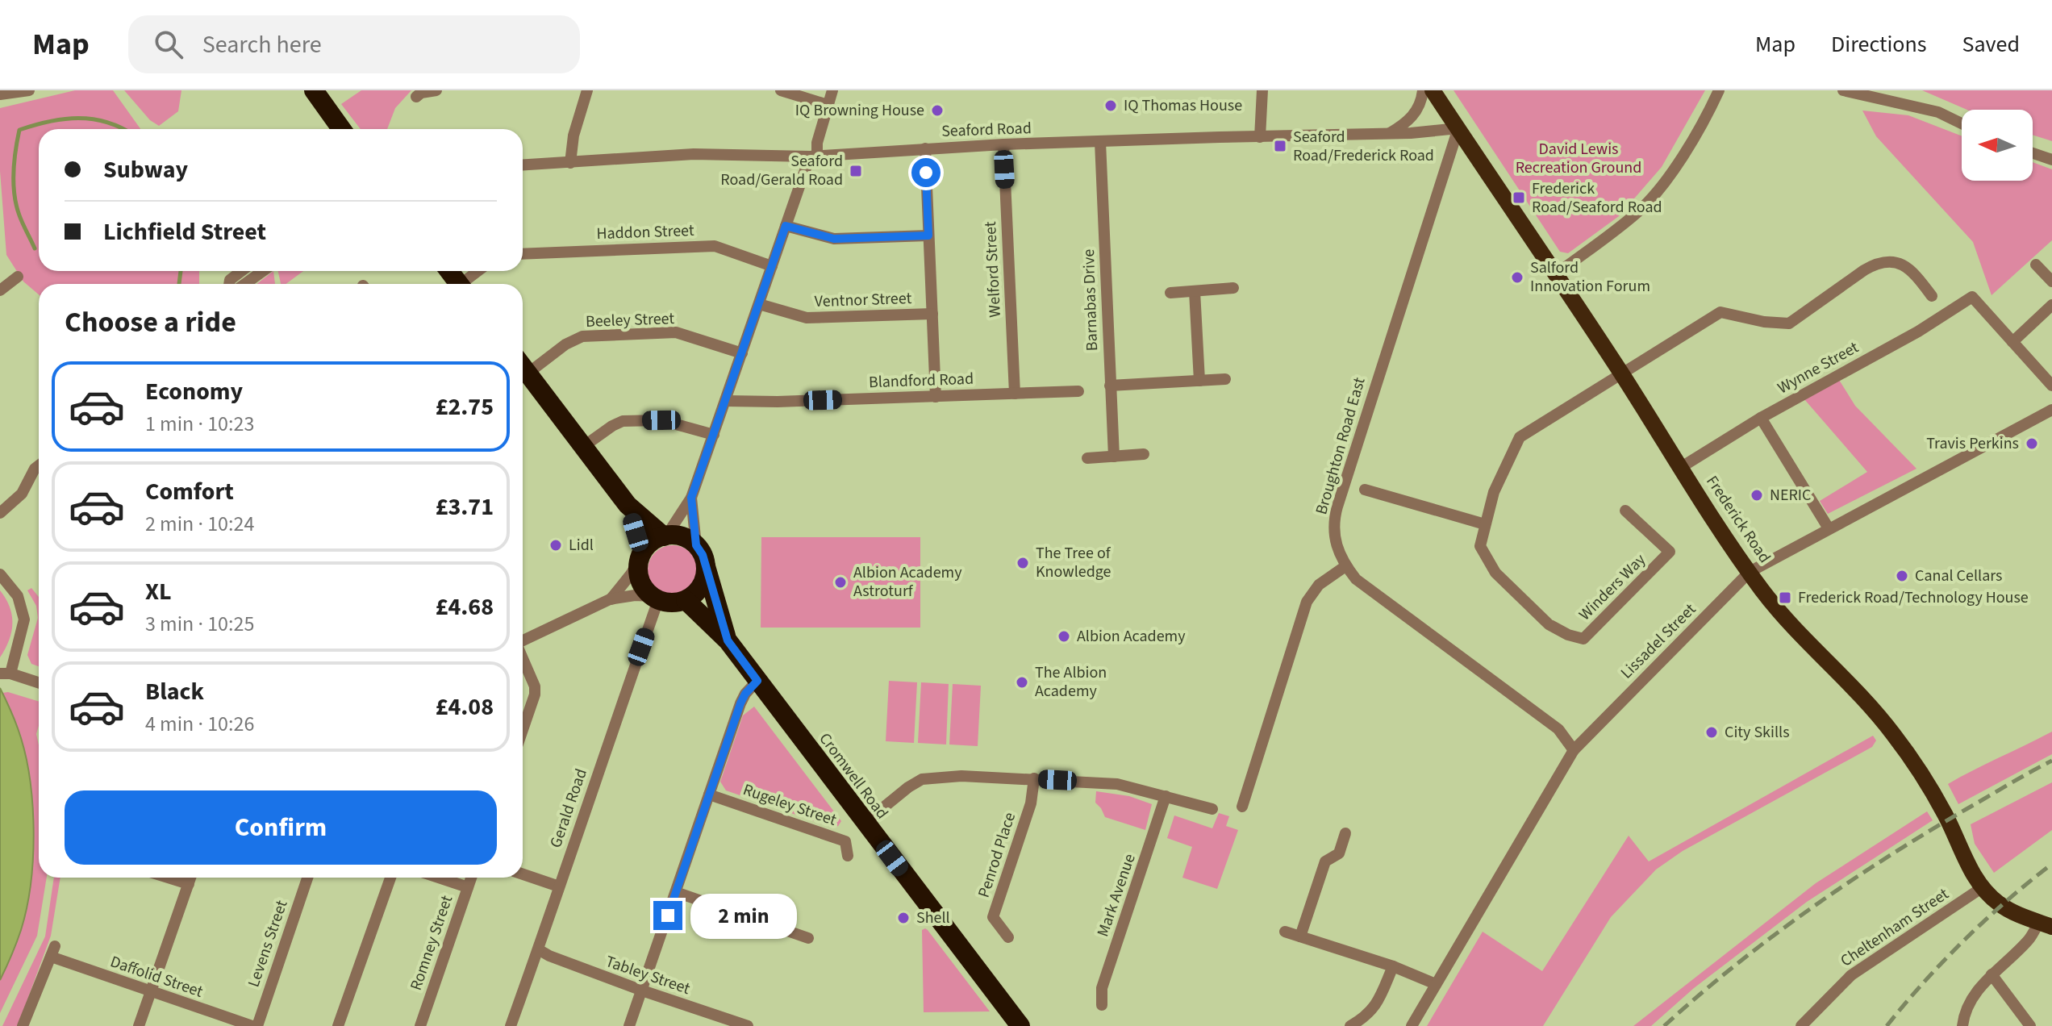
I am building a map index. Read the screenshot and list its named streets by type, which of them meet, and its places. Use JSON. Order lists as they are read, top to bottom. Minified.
{"streets":{"highway":["Cromwell Road"],"main road":["Frederick Road"],"street":["Seaford Road","Haddon Street","Welford Street","Ventnor Street","Barnabas Drive","Beeley Street","Wynne Street","Blandford Road","Broughton Road East","Winders Way","Lissadel Street","Rugeley Street","Gerald Road","Penrod Place","Mark Avenue","Cheltenham Street","Romney Street","Levens Street","Tabley Street","Daffolid Street"]},"crossings":[["Seaford Road","Welford Street"],["Seaford Road","Barnabas Drive"],["Seaford Road","Broughton Road East"],["Seaford Road","Frederick Road"],["Welford Street","Blandford Road"],["Wynne Street","Frederick Road"],["Broughton Road East","Frederick Road"],["Broughton Road East","Lissadel Street"],["Frederick Road","Winders Way"],["Frederick Road","Lissadel Street"],["Frederick Road","Cheltenham Street"],["Cromwell Road","Gerald Road"],["Gerald Road","Tabley Street"]],"parks":["David Lewis Recreation Ground"],"places":{"other":["IQ Thomas House","IQ Browning House","Salford Innovation Forum","Travis Perkins","NERIC","Lidl","The Tree of Knowledge","Canal Cellars","Albion Academy Astroturf","Albion Academy","The Albion Academy","City Skills","Shell"],"transit":["Seaford Road/Frederick Road","Seaford Road/Gerald Road","Frederick Road/Seaford Road","Frederick Road/Technology House"]},"north":"left","page":{"header":"Map","search":"Search here","nav":["Map","Directions","Saved"],"banner":["Subway","Lichfield Street"],"heading":"Choose a ride","list":[{"name":"Economy","note":"1 min · 10:23","value":"£2.75"},{"name":"Comfort","note":"2 min · 10:24","value":"£3.71"},{"name":"XL","note":"3 min · 10:25","value":"£4.68"},{"name":"Black","note":"4 min · 10:26","value":"£4.08"}],"buttons":"Confirm","bubble":"2 min"}}
